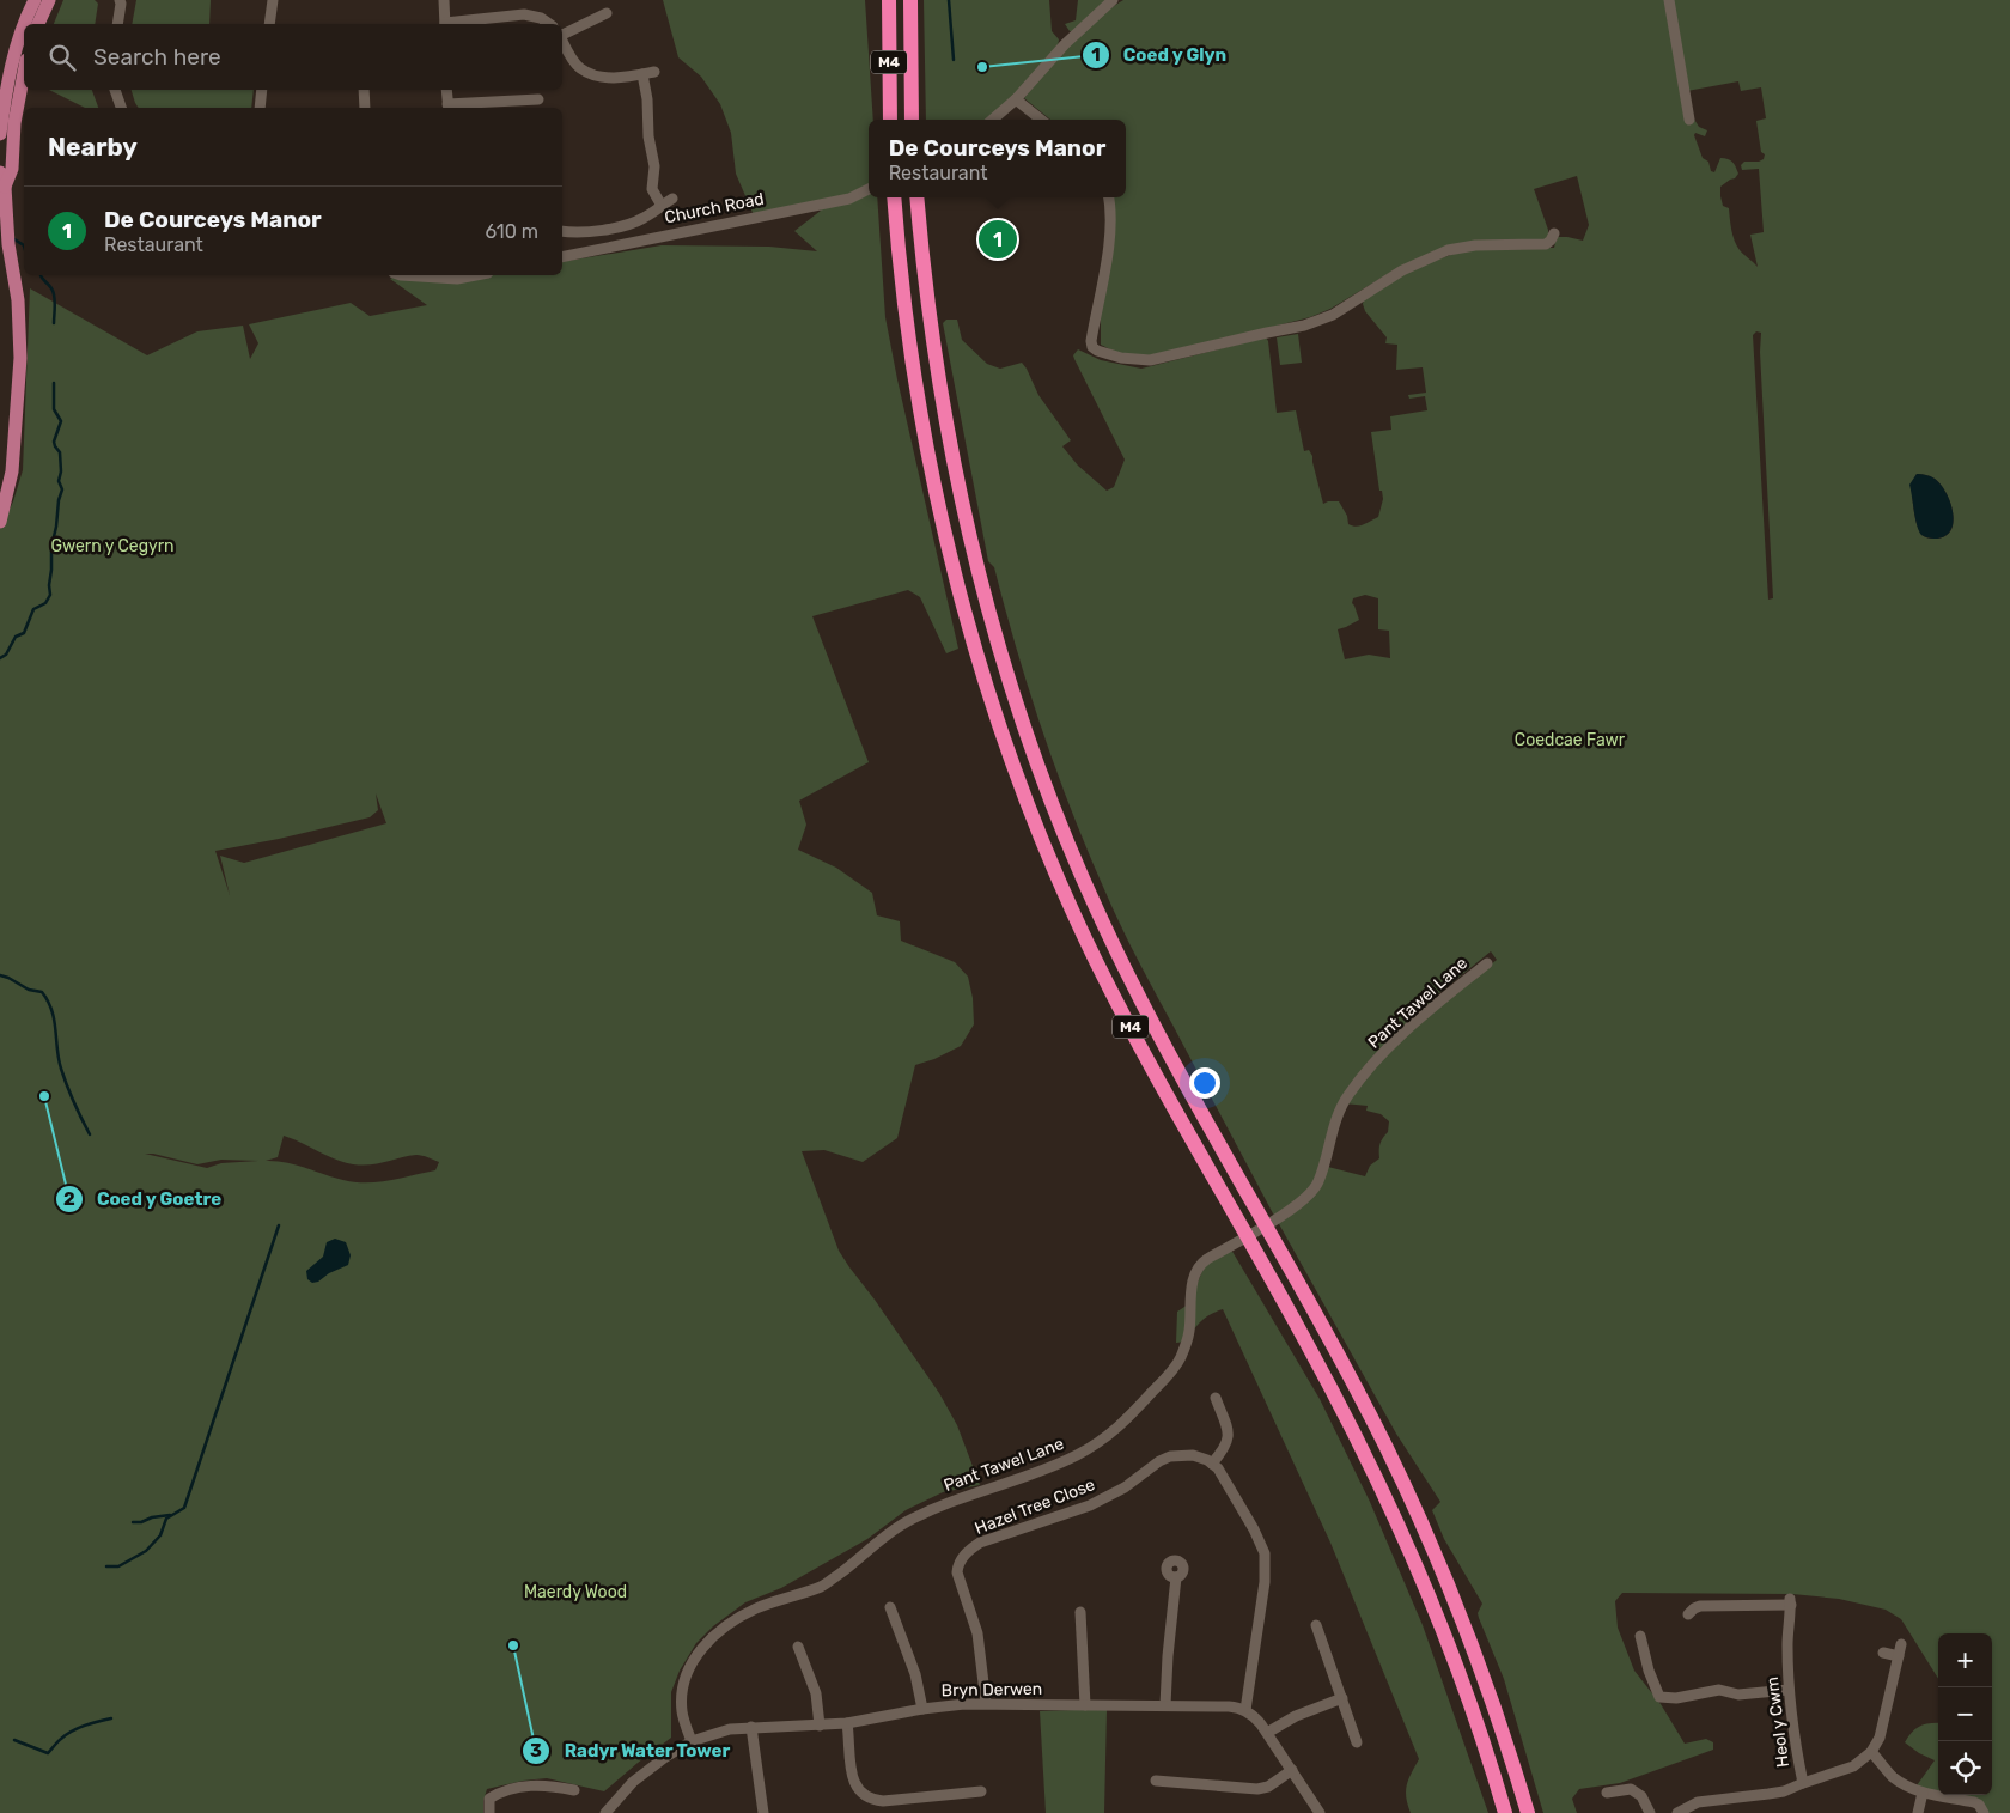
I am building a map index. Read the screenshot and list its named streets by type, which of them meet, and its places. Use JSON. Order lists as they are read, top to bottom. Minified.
{"streets":{"highway":["M4"],"street":["Church Road","Pant Tawel Lane","Hazel Tree Close","Bryn Derwen","Heol y Cwm"]},"crossings":[["Pant Tawel Lane","Bryn Derwen"],["Hazel Tree Close","Bryn Derwen"]],"parks":["Gwern y Cegyrn","Coedcae Fawr","Maerdy Wood"],"places":["Coed y Glyn","Coed y Goetre","Radyr Water Tower"],"page":{"search":"Search here","heading":"Nearby","popup":["De Courceys Manor","Restaurant"],"list":[{"mark":"1","name":"De Courceys Manor","note":"Restaurant","value":"610 m"}],"pins":"1","map_buttons":["+","−"]}}
